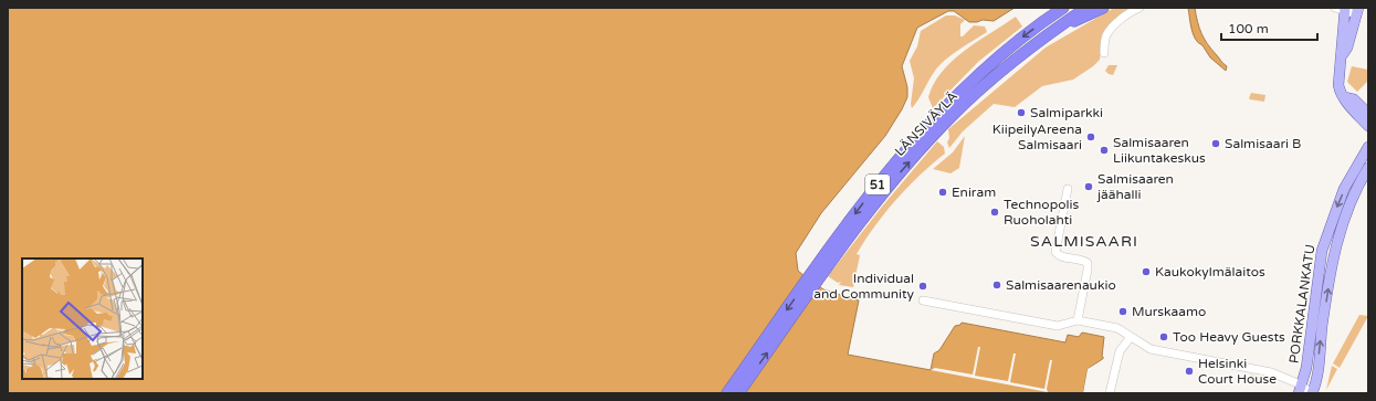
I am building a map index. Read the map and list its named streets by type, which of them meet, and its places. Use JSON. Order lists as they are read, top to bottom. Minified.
{"streets":{"highway":["LÄNSIVÄYLÄ","51"],"main road":["PORKKALANKATU"]},"districts":["SALMISAARI"],"places":["Salmiparkki","KiipeilyAreena Salmisaari","Salmisaari B","Salmisaaren Liikuntakeskus","Salmisaaren jäähalli","Eniram","Technopolis Ruoholahti","Kaukokylmälaitos","Salmisaarenaukio","Individual and Community","Murskaamo","Too Heavy Guests","Helsinki Court House"],"scale_bar":"100 m"}
